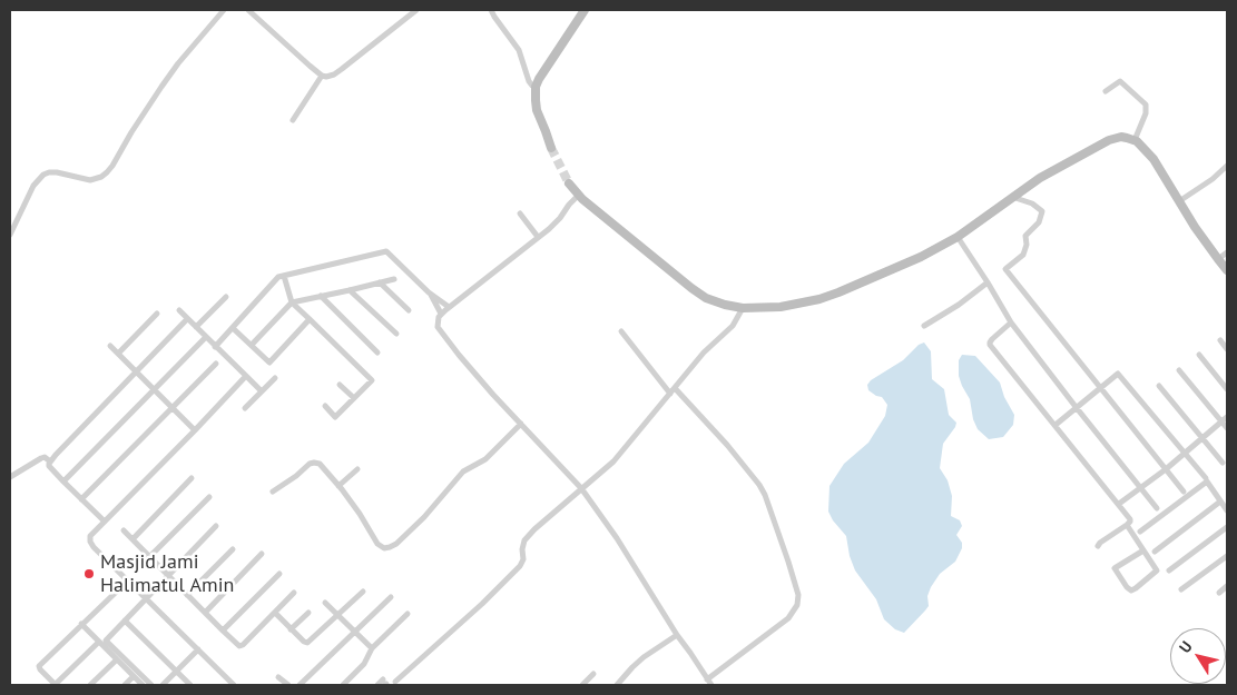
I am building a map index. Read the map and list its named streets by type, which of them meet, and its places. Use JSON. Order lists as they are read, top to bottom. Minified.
{"places":["Masjid Jami Halimatul Amin"],"north":"top left"}
